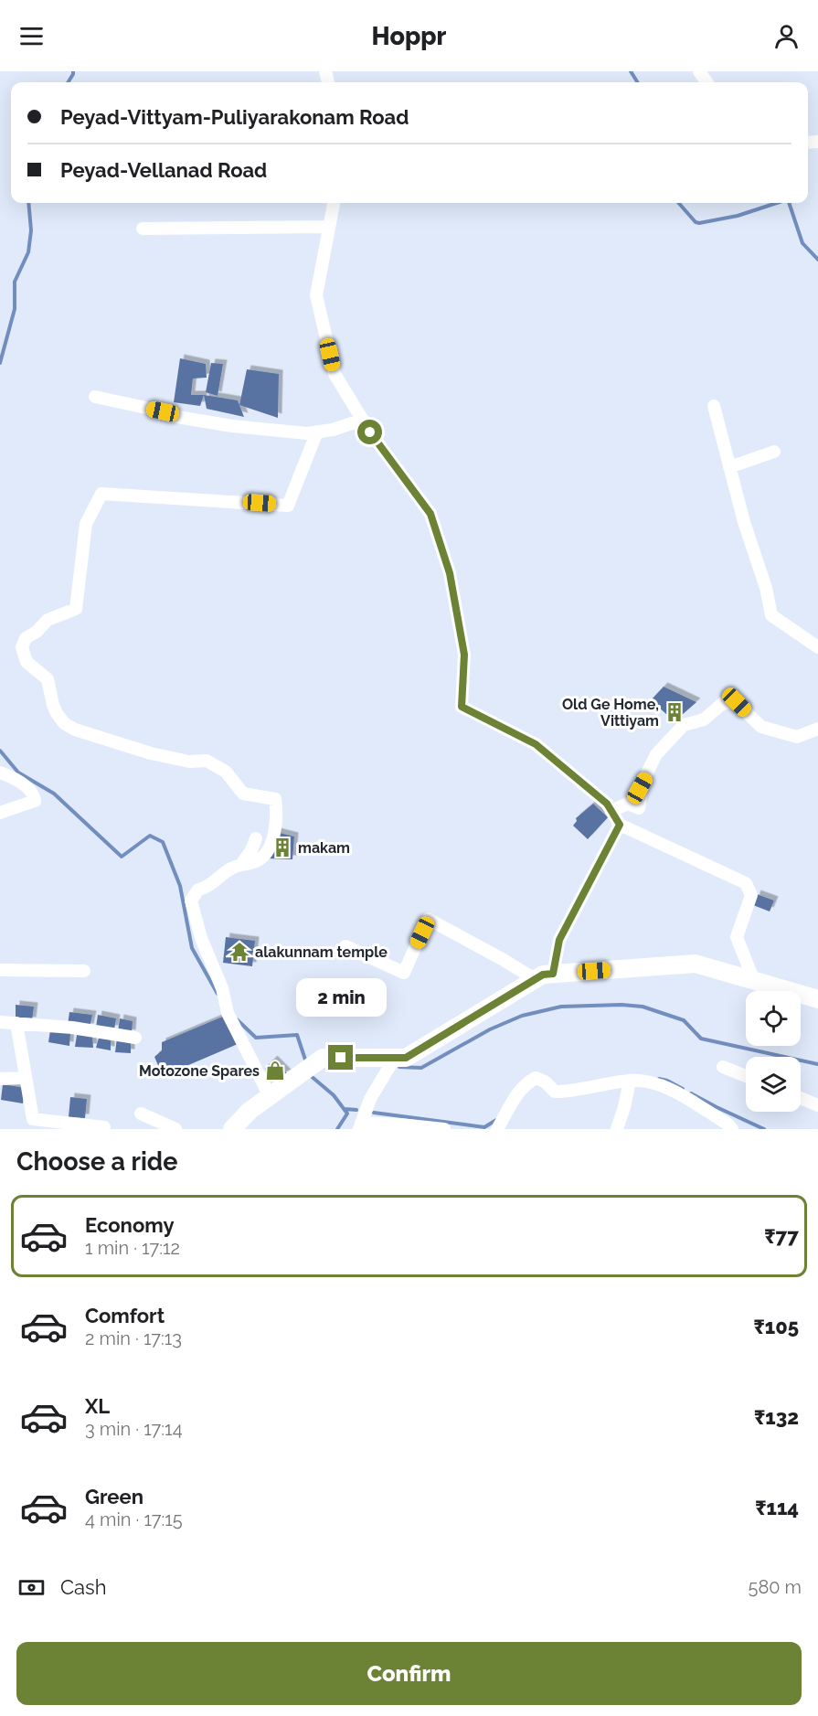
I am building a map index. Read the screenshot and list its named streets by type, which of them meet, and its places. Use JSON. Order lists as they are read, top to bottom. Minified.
{"places":{"building":["Old Ge Home, Vittiyam","makam"],"temple":["alakunnam temple"],"shop":["Motozone Spares"]},"page":{"header":"Hoppr","banner":["Peyad-Vittyam-Puliyarakonam Road","Peyad-Vellanad Road"],"bubble":"2 min","heading":"Choose a ride","list":[{"name":"Economy","note":"1 min · 17:12","value":"₹77"},{"name":"Comfort","note":"2 min · 17:13","value":"₹105"},{"name":"XL","note":"3 min · 17:14","value":"₹132"},{"name":"Green","note":"4 min · 17:15","value":"₹114"}],"pay":["Cash","580 m"],"buttons":"Confirm"}}
